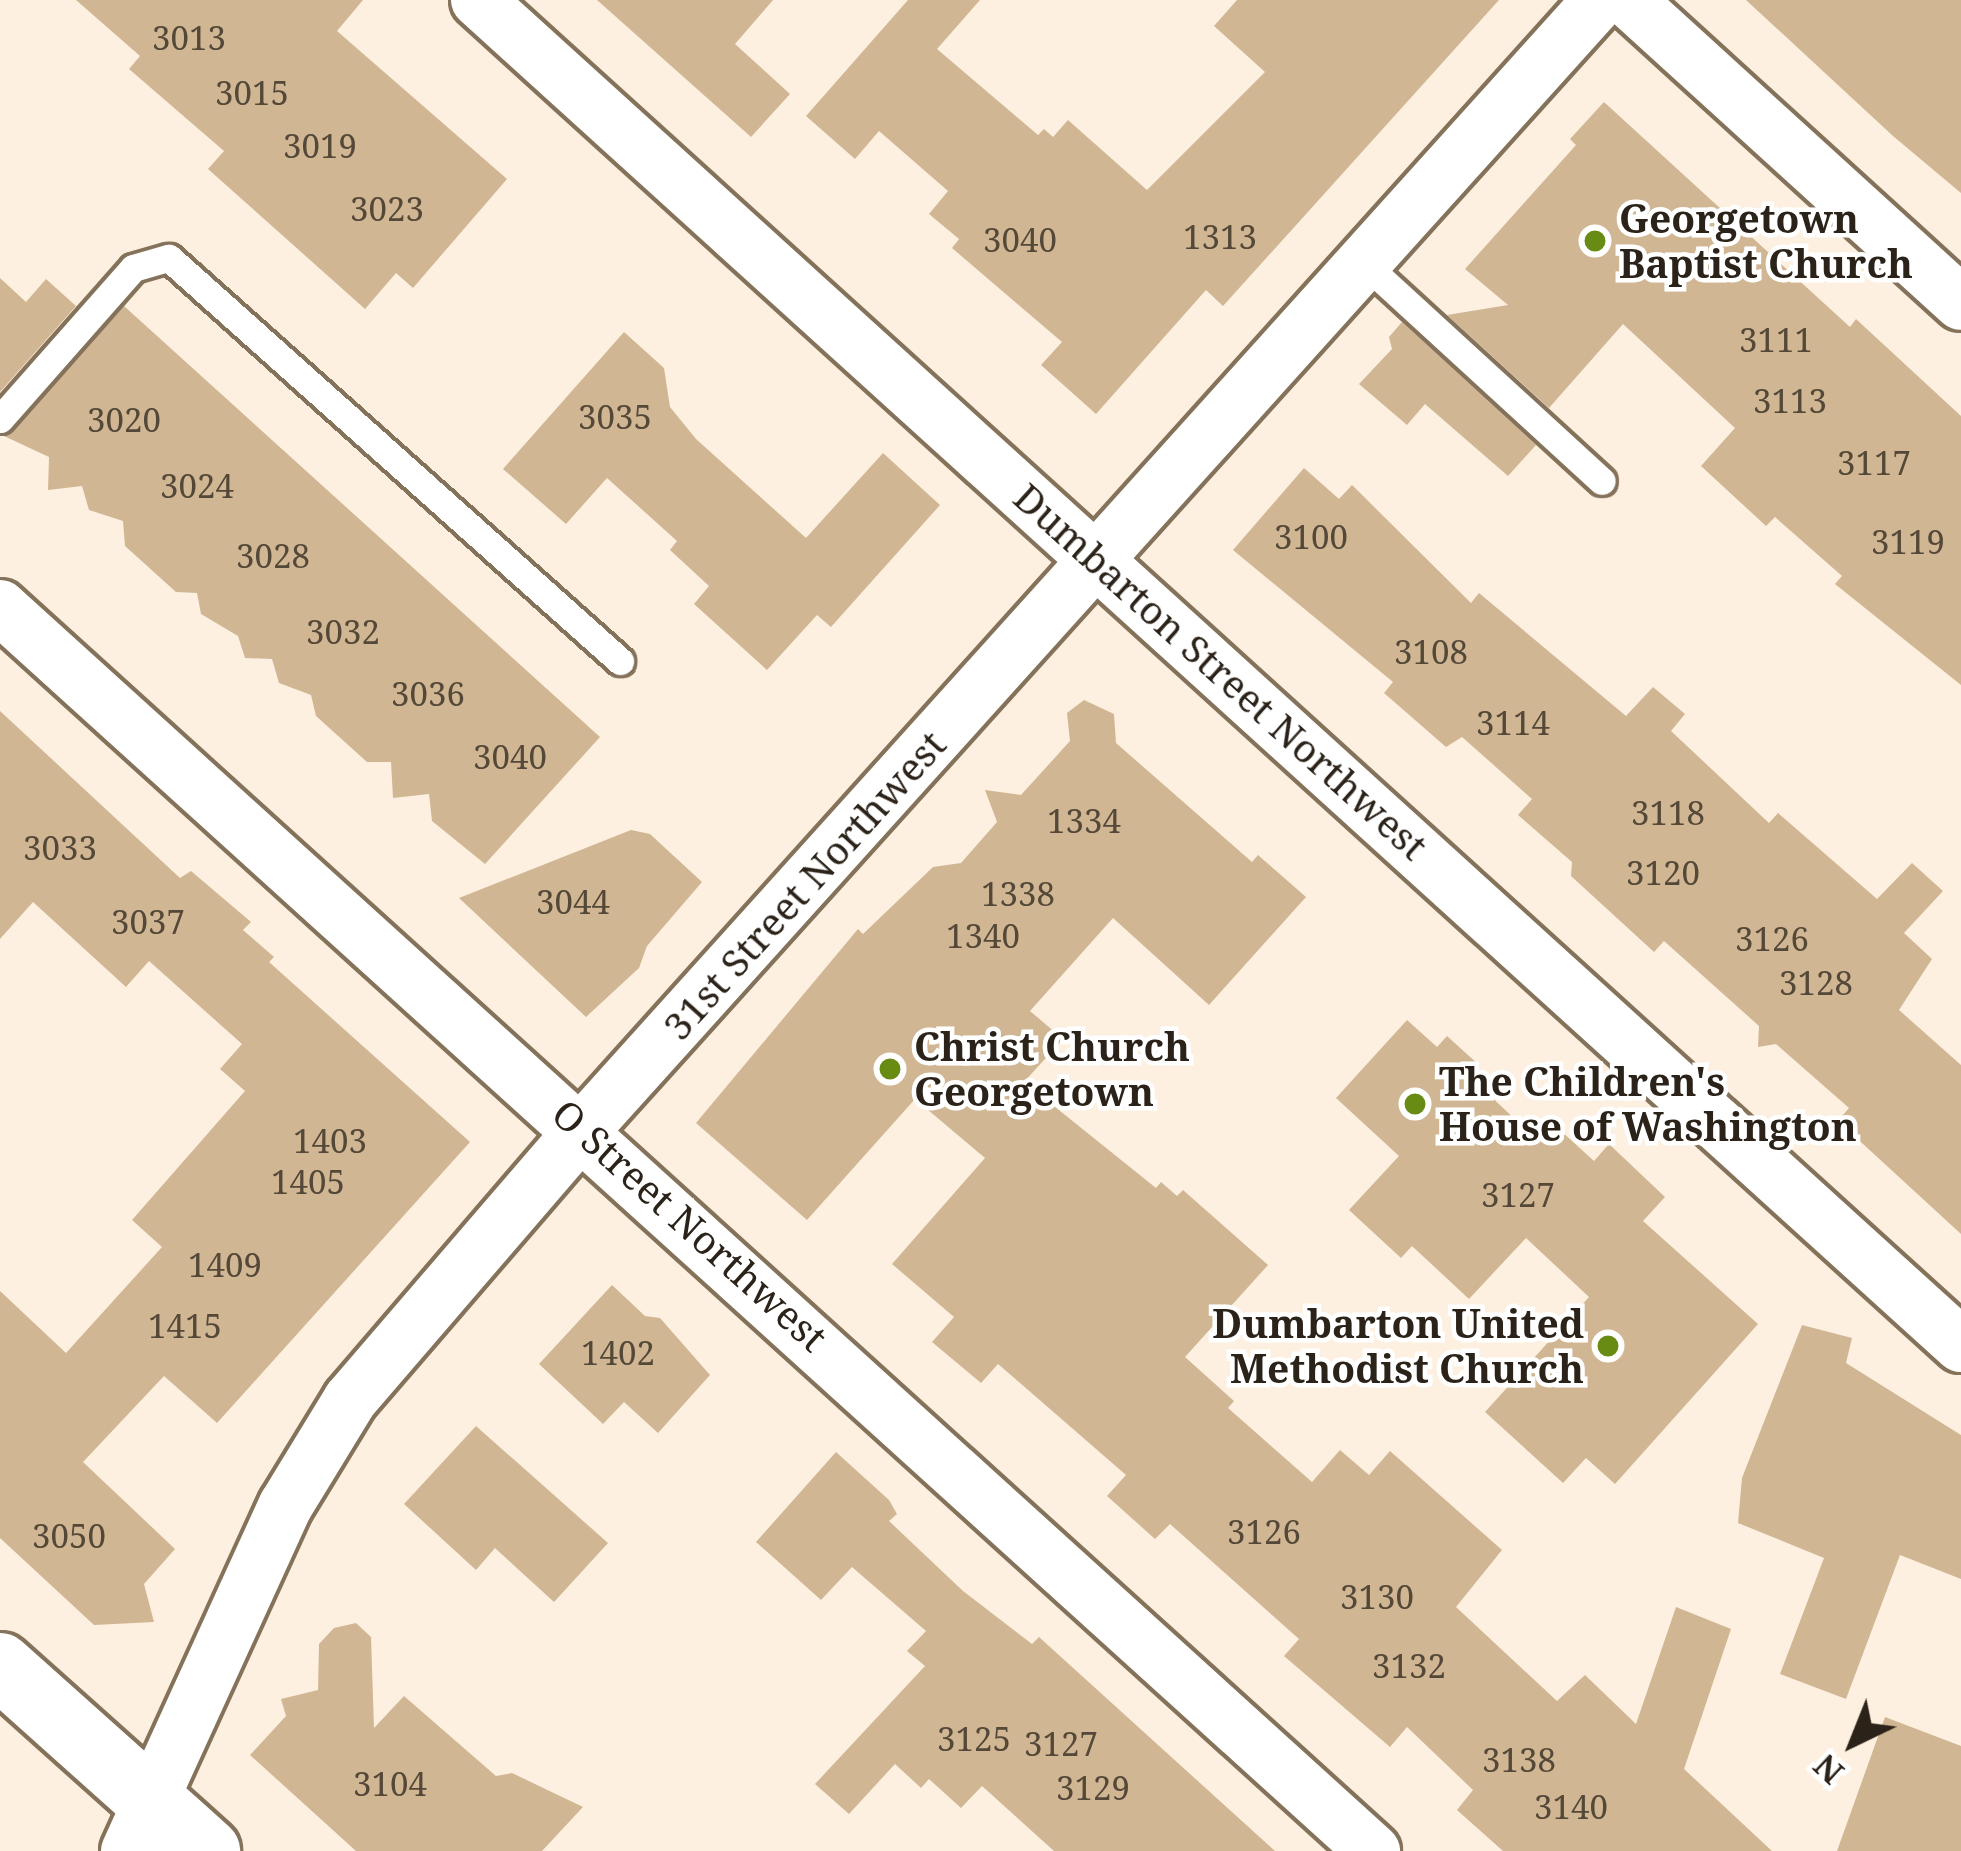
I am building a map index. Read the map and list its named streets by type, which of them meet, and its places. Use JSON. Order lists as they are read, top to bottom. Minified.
{"streets":{"street":["Dumbarton Street Northwest","31st Street Northwest","O Street Northwest"]},"crossings":[["Dumbarton Street Northwest","31st Street Northwest"],["31st Street Northwest","O Street Northwest"]],"places":["Georgetown Baptist Church","Christ Church Georgetown","The Children's House of Washington","Dumbarton United Methodist Church"],"house_numbers":["3013","3015","3019","3023","1313","3040","3111","3113","3035","3020","3117","3024","3100","3119","3028","3032","3108","3036","3114","3040","3118","1334","3033","3120","1338","3044","3037","1340","3126","3128","1403","1405","3127","1409","1415","1402","3126","3050","3130","3132","3125","3127","3138","3104","3129","3140"],"north":"bottom left"}
